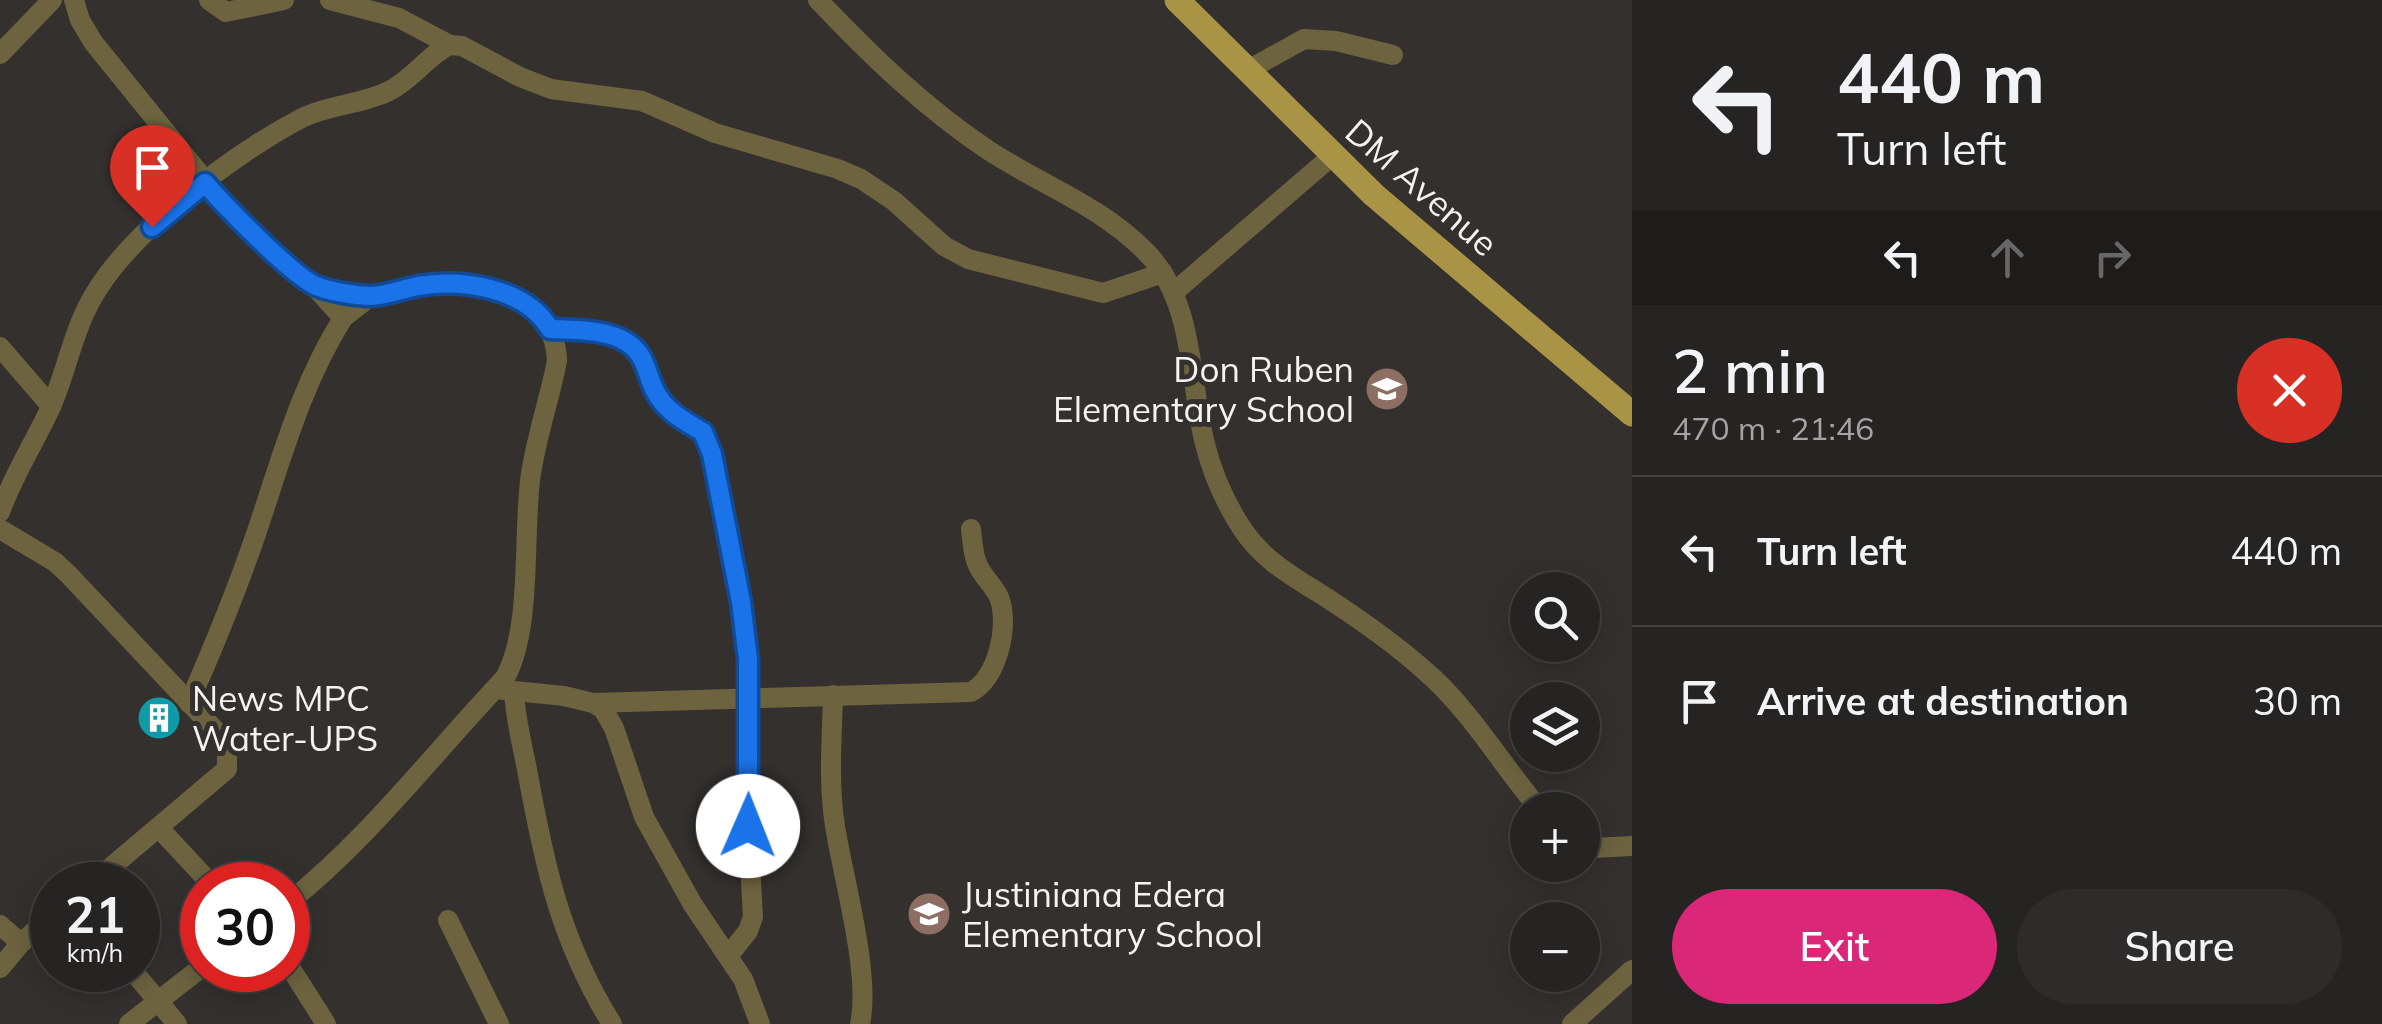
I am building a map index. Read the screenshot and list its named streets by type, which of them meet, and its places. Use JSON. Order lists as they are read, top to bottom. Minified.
{"streets":{"main road":["DM Avenue"]},"places":{"school or university":["Don Ruben Elementary School","Justiniana Edera Elementary School"],"building":["News MPC Water-UPS"]},"page":{"turn":["440 m","Turn left"],"heading":["2 min","470 m · 21:46"],"list":[{"name":"Turn left","value":"440 m"},{"name":"Arrive at destination","value":"30 m"}],"map_buttons":["+","−"],"speed":"21 km/h","limit":"30","buttons":["Exit","Share"]}}
